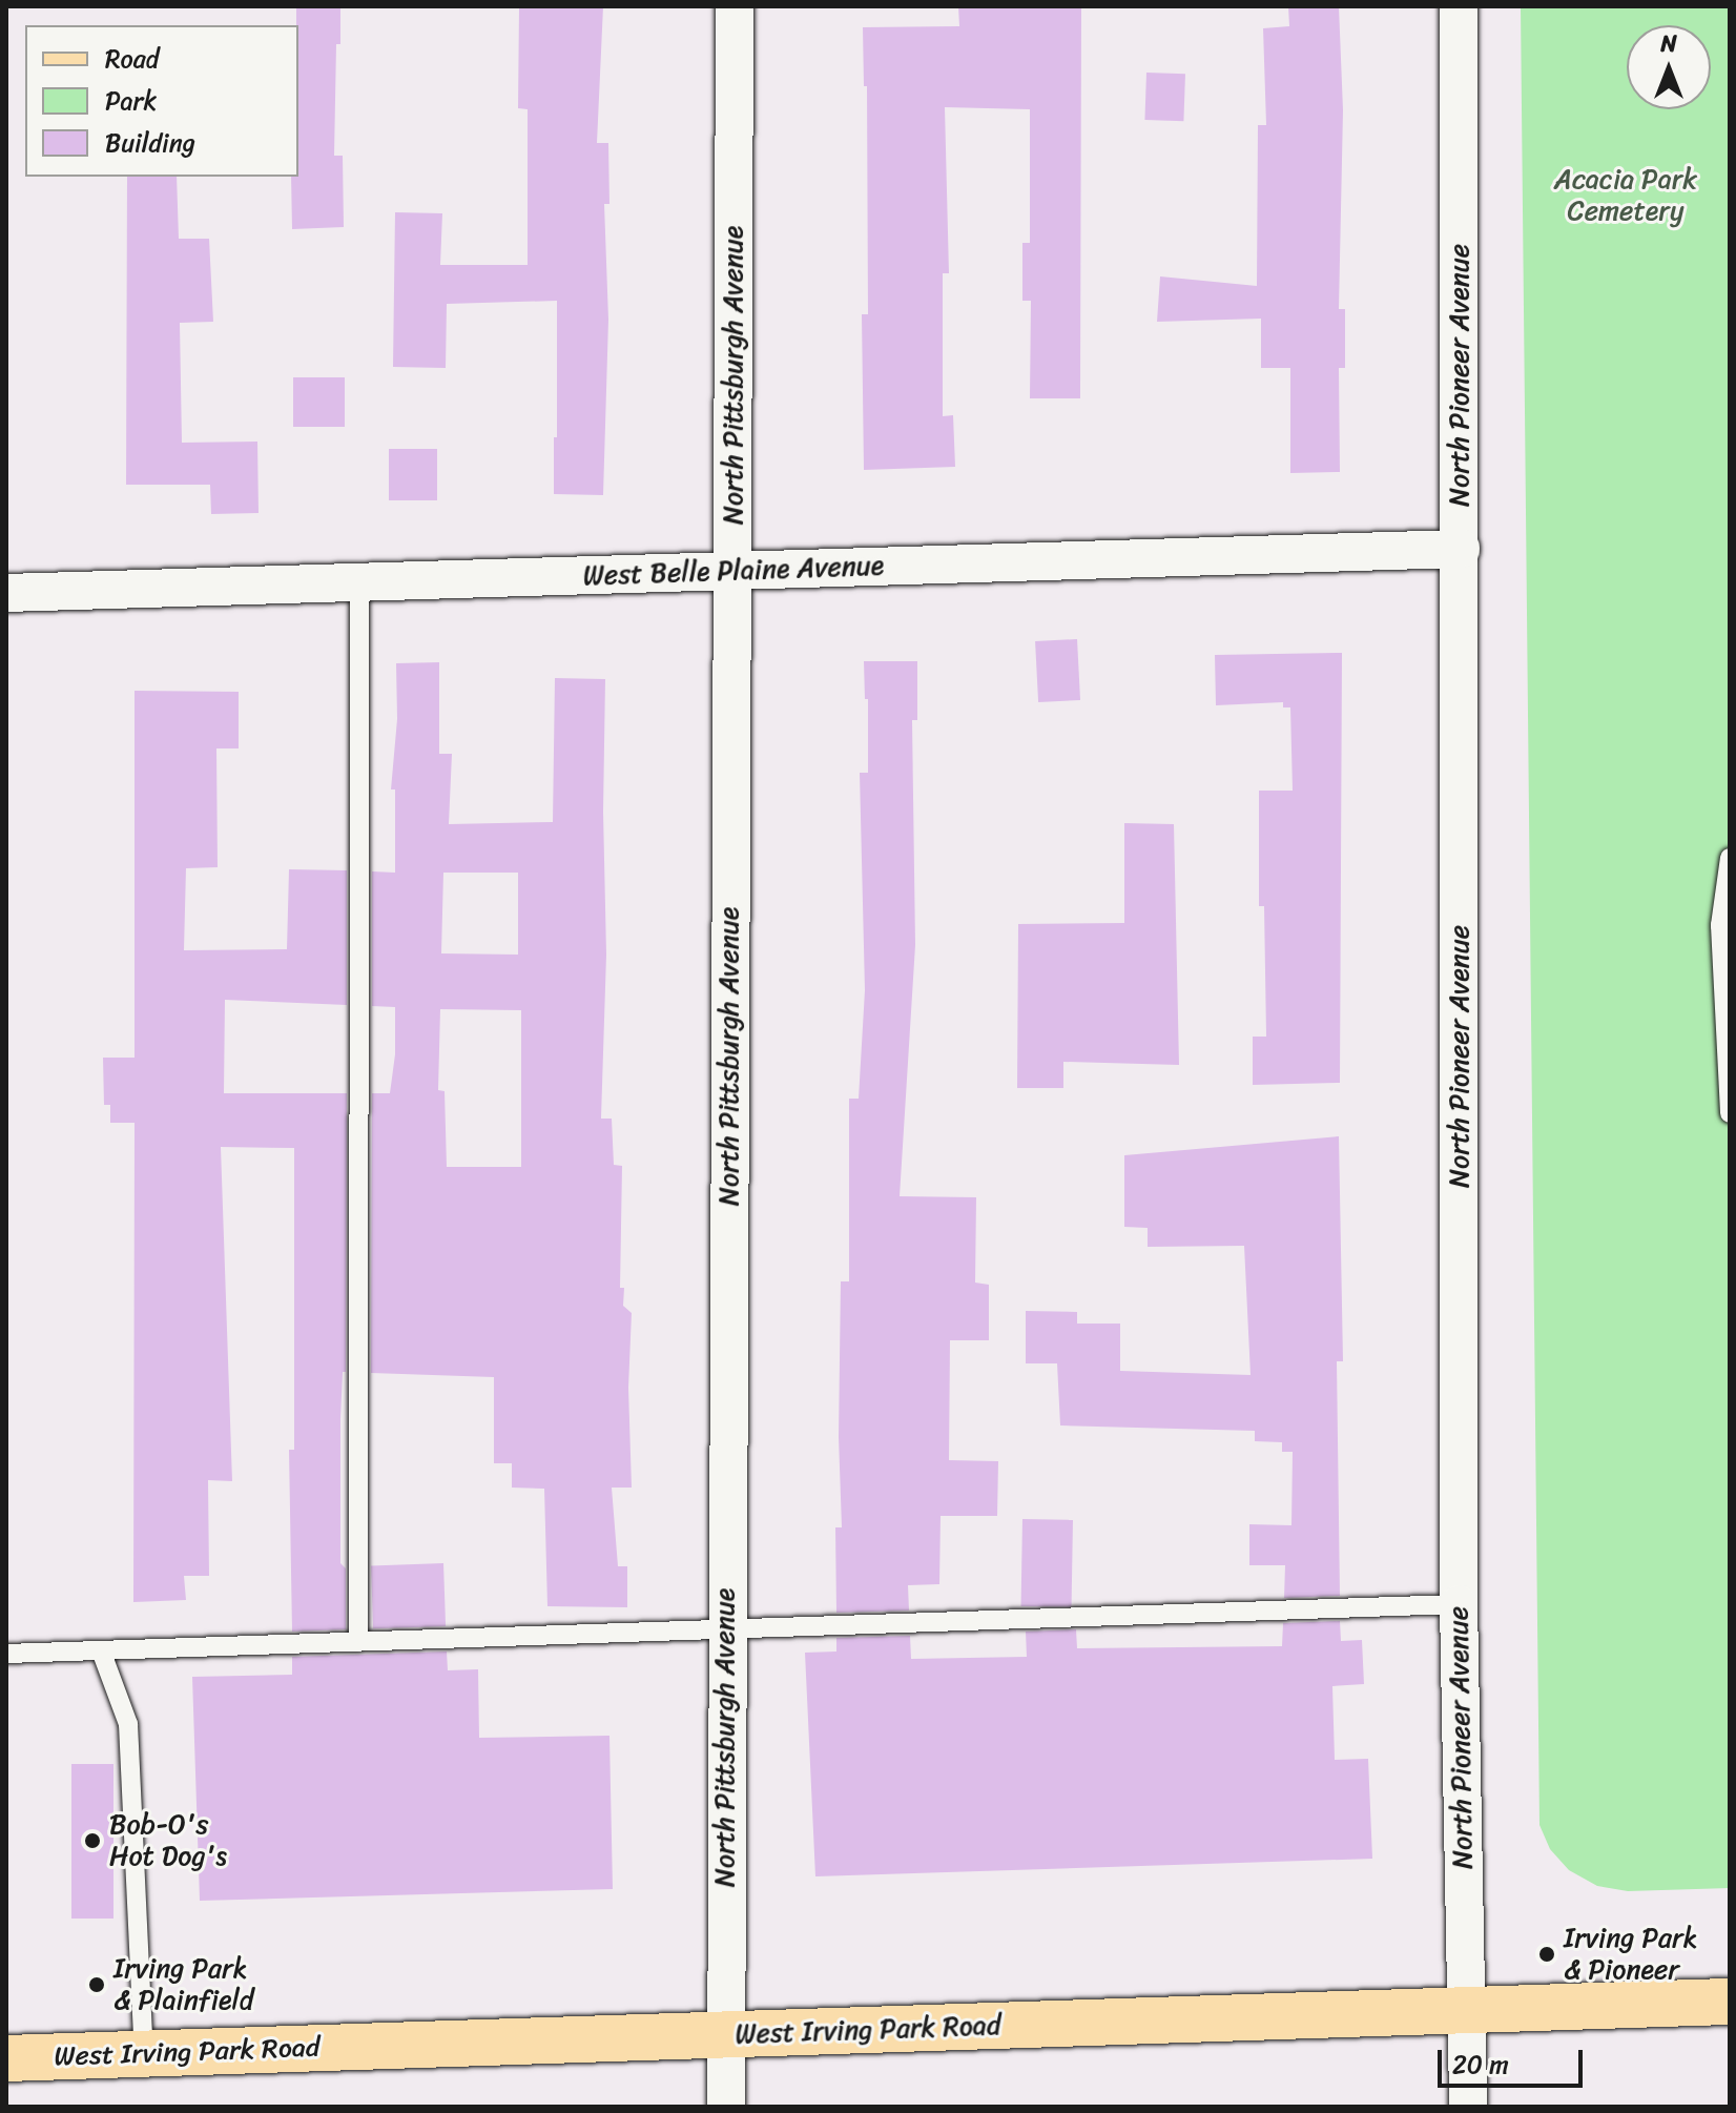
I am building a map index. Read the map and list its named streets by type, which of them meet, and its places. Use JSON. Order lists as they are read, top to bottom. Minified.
{"streets":{"main road":["West Irving Park Road"],"street":["North Pittsburgh Avenue","North Pioneer Avenue","West Belle Plaine Avenue"]},"crossings":[["North Pittsburgh Avenue","West Belle Plaine Avenue"],["North Pittsburgh Avenue","West Irving Park Road"],["North Pioneer Avenue","West Belle Plaine Avenue"],["North Pioneer Avenue","West Irving Park Road"]],"parks":["Acacia Park Cemetery"],"places":["Bob-O's Hot Dog's","Irving Park & Pioneer","Irving Park & Plainfield"],"legend":["Road","Park","Building"],"scale_bar":"20 m","north":"top"}
